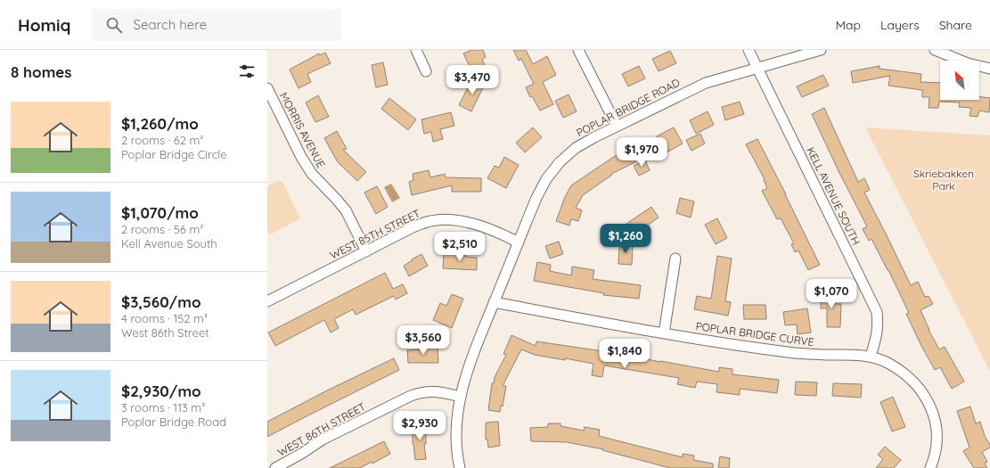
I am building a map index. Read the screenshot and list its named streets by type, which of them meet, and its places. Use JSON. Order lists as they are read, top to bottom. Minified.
{"streets":{"street":["POPLAR BRIDGE ROAD","MORRIS AVENUE","KELL AVENUE SOUTH","WEST 85TH STREET","POPLAR BRIDGE CURVE","WEST 86TH STREET"]},"crossings":[["POPLAR BRIDGE ROAD","KELL AVENUE SOUTH"],["POPLAR BRIDGE ROAD","WEST 85TH STREET"],["POPLAR BRIDGE ROAD","POPLAR BRIDGE CURVE"],["POPLAR BRIDGE ROAD","WEST 86TH STREET"],["MORRIS AVENUE","WEST 85TH STREET"],["KELL AVENUE SOUTH","POPLAR BRIDGE CURVE"]],"parks":["Skriebakken Park"],"north":"top left","page":{"header":"Homiq","search":"Search here","nav":["Map","Layers","Share"],"heading":"8 homes","price":["$3,470","$1,970","$1,260","$2,510","$1,070","$3,560","$1,840","$2,930"],"list":[{"name":"$1,260/mo","note":"2 rooms · 62 m² · Poplar Bridge Circle"},{"name":"$1,070/mo","note":"2 rooms · 56 m² · Kell Avenue South"},{"name":"$3,560/mo","note":"4 rooms · 152 m² · West 86th Street"},{"name":"$2,930/mo","note":"3 rooms · 113 m² · Poplar Bridge Road"}]}}
